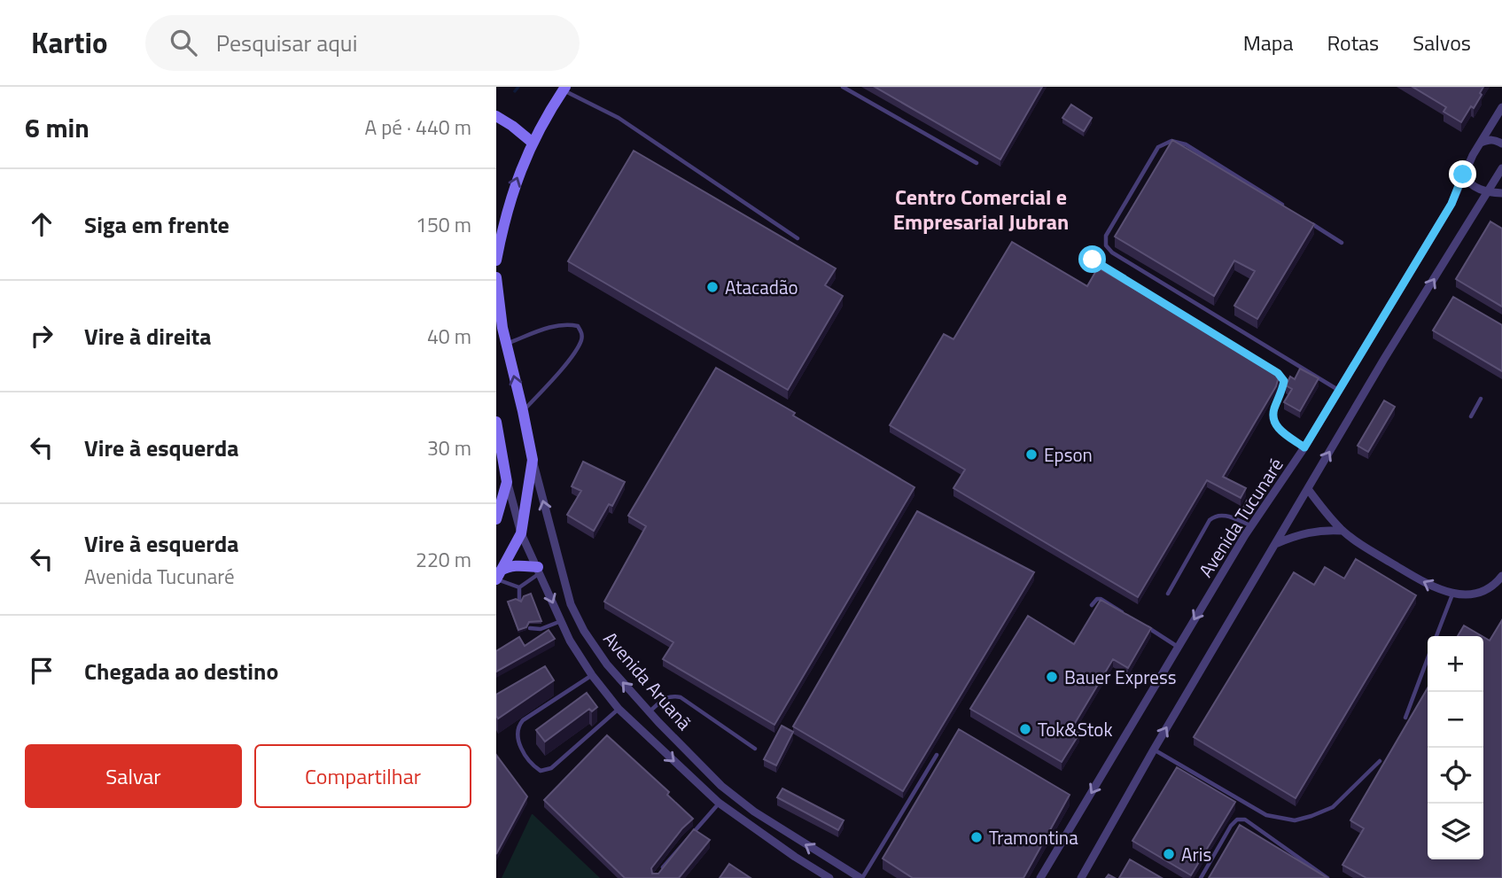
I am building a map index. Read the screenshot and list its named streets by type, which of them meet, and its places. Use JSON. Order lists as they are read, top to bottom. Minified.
{"streets":{"main road":["Avenida Aruanã"],"street":["Avenida Tucunaré"]},"districts":["Centro Comercial e Empresarial Jubran"],"places":["Atacadão","Epson","Bauer Express","Tok&Stok","Tramontina","Aris"],"page":{"header":"Kartio","search":"Pesquisar aqui","nav":["Mapa","Rotas","Salvos"],"heading":["6 min","A pé · 440 m"],"list":[["Siga em frente","150 m"],["Vire à direita","40 m"],["Vire à esquerda","30 m"],["Vire à esquerda","Avenida Tucunaré","220 m"],"Chegada ao destino"],"map_buttons":["+","−"],"buttons":["Salvar","Compartilhar"]}}
